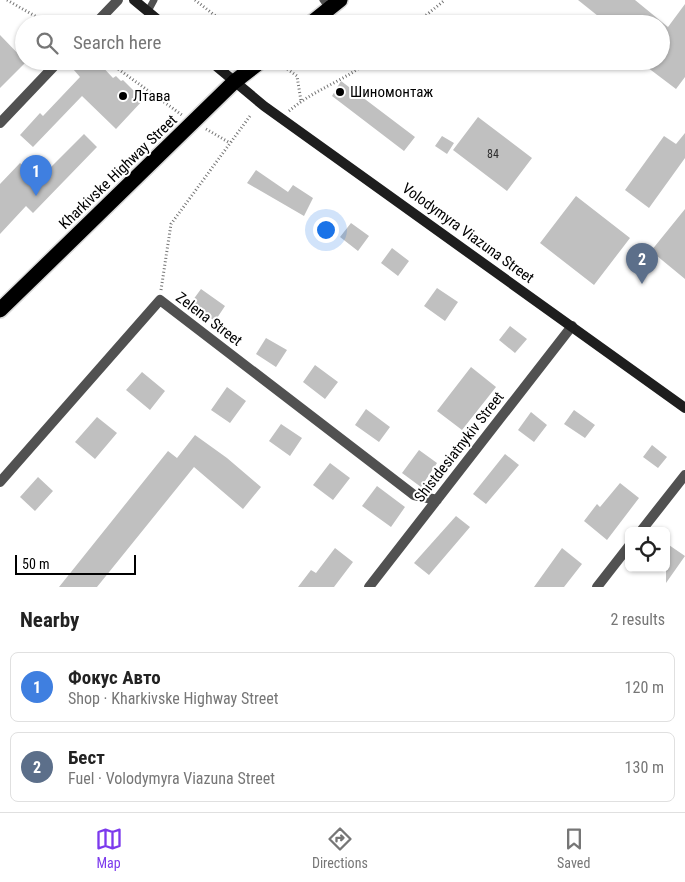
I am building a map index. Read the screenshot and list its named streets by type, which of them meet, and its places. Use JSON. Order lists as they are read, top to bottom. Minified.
{"streets":{"highway":["Kharkivske Highway Street"],"main road":["Volodymyra Viazuna Street"],"street":["Zelena Street","Shistdesiatnykiv Street"]},"crossings":[["Kharkivske Highway Street","Volodymyra Viazuna Street"],["Volodymyra Viazuna Street","Shistdesiatnykiv Street"],["Zelena Street","Shistdesiatnykiv Street"]],"places":["Шиномонтаж","Лтава"],"house_numbers":["84"],"scale_bar":"50 m","page":{"search":"Search here","pins":["1","2"],"scale":"50 m","heading":["Nearby","2 results"],"list":[{"mark":"1","name":"Фокус Авто","note":"Shop · Kharkivske Highway Street","value":"120 m"},{"mark":"2","name":"Бест","note":"Fuel · Volodymyra Viazuna Street","value":"130 m"}],"nav":["Map","Directions","Saved"]}}
